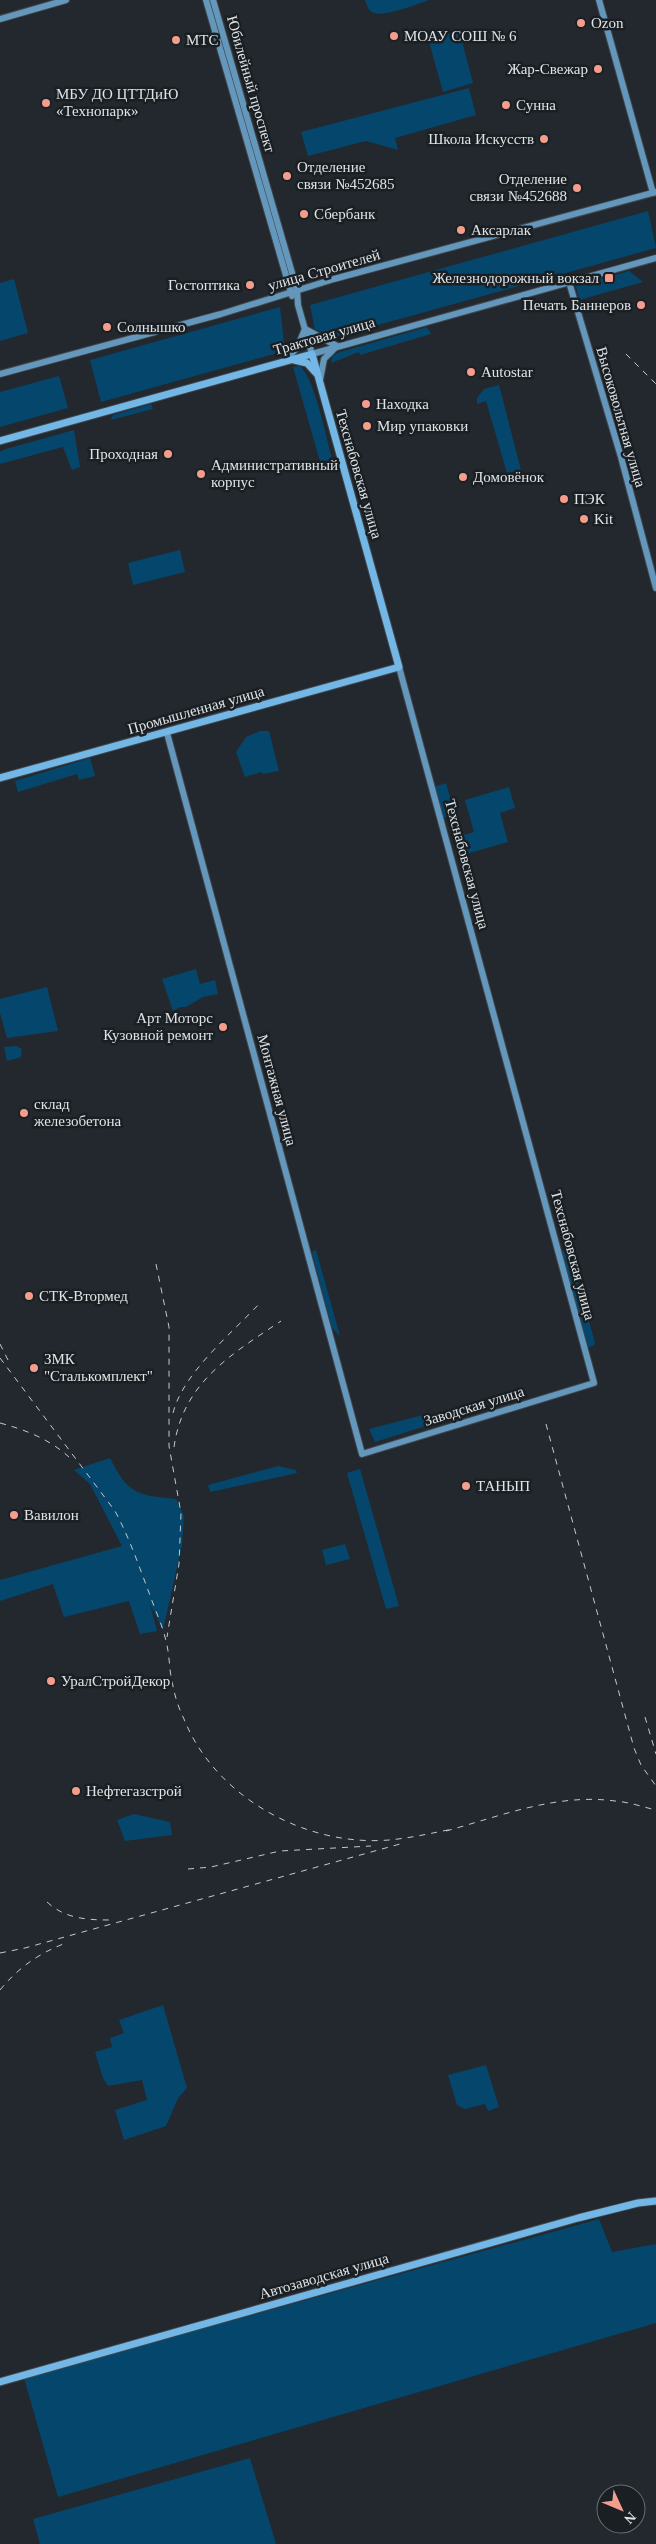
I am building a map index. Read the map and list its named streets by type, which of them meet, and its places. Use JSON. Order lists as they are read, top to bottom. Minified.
{"streets":{"main road":["Трактовая улица","Техснабовская улица","Промышленная улица","Автозаводская улица"],"street":["Юбилейный проспект","улица Строителей","Высоковольтная улица","Монтажная улица","Заводская улица"]},"crossings":[["Юбилейный проспект","улица Строителей"],["Трактовая улица","Высоковольтная улица"],["Трактовая улица","Техснабовская улица"],["Техснабовская улица","Промышленная улица"],["Техснабовская улица","Заводская улица"],["Промышленная улица","Монтажная улица"],["Монтажная улица","Заводская улица"]],"places":{"other":["Ozon","МОАУ СОШ № 6","МТС","Жар-Свежар","МБУ ДО ЦТТДиЮ «Технопарк»","Сунна","Школа Искусств","Отделение связи №452685","Отделение связи №452688","Сбербанк","Аксарлак","Гостоптика","Печать Баннеров","Солнышко","Autostar","Находка","Мир упаковки","Проходная","Административный корпус","Домовёнок","ПЭК","Kit","Арт Моторс Кузовной ремонт","склад железобетона","СТК-Втормед","ЗМК \"Сталькомплект\"","ТАНЫП","Вавилон","УралСтройДекор","Нефтегазстрой"],"transit":["Железнодорожный вокзал"]},"north":"bottom right"}
